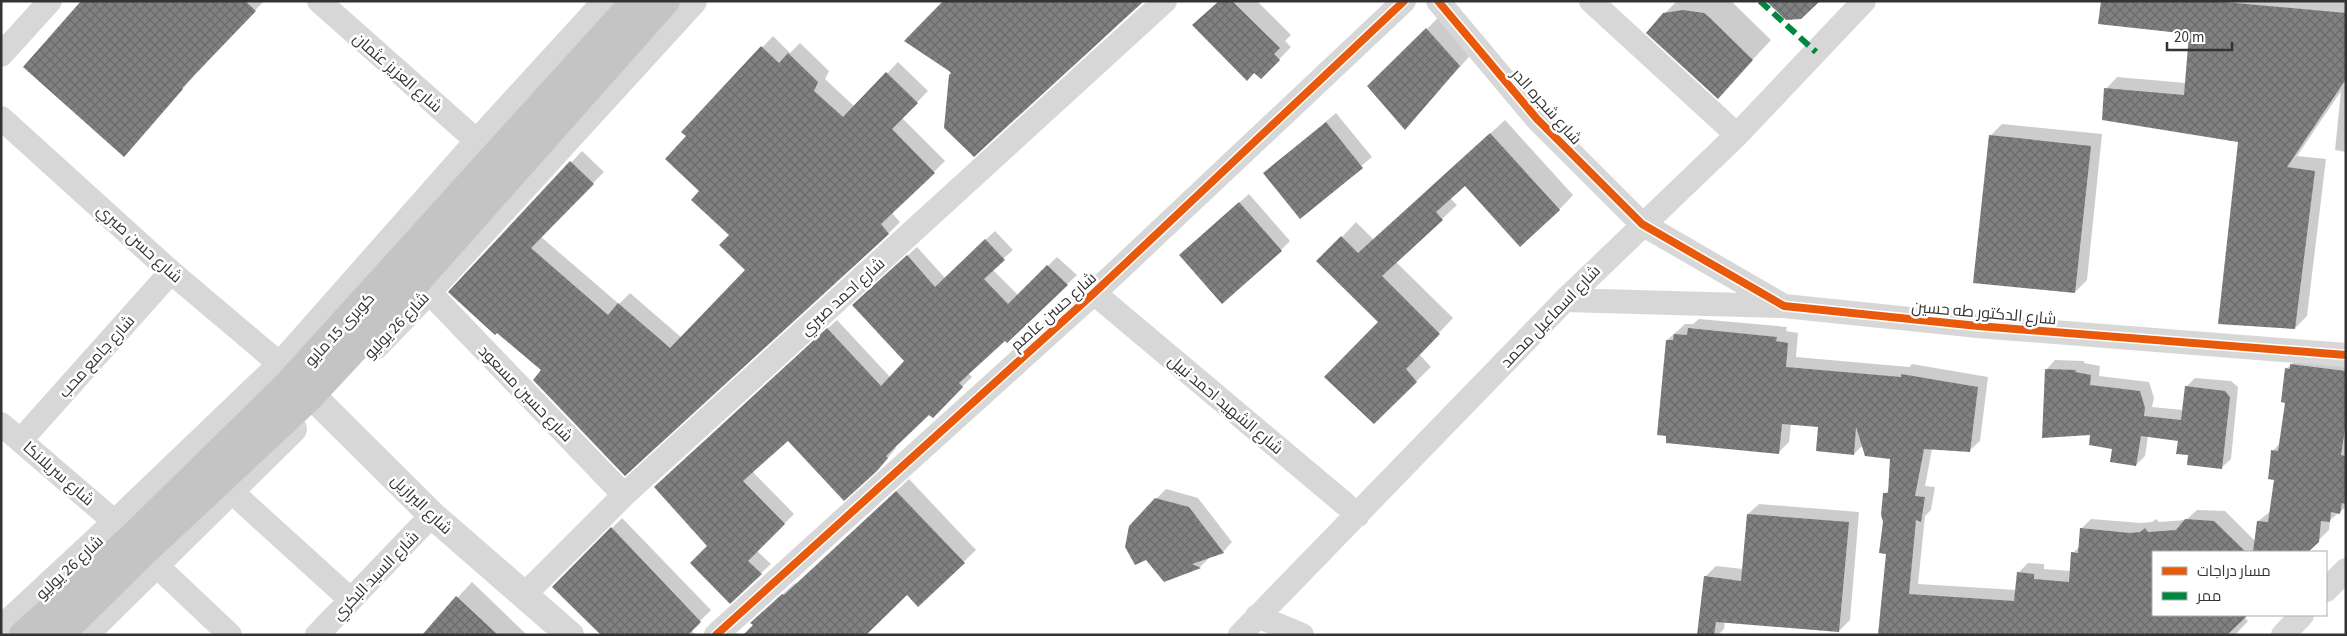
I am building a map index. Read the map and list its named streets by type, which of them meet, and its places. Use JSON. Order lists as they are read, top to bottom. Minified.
{"streets":{"highway":["كوبرى 15 مايو"],"street":["شارع العزيز عثمان","شارع شجره الدر","شارع حسن صبري","شارع احمد صبري","شارع حسن عاصم","شارع الدكتور طه حسين","شارع اسماعيل محمد","شارع 26 يوليو","شارع جامع محب","شارع حسين مسعود","شارع الشهيد احمد نبيل","شارع سريلانكا","شارع البرازيل","شارع السيد البكري"]},"crossings":[["شارع العزيز عثمان","شارع 26 يوليو"],["شارع شجره الدر","شارع الدكتور طه حسين"],["شارع شجره الدر","شارع اسماعيل محمد"],["شارع حسن صبري","شارع 26 يوليو"],["شارع حسن صبري","شارع جامع محب"],["شارع حسن صبري","شارع البرازيل"],["شارع احمد صبري","شارع حسين مسعود"],["شارع احمد صبري","شارع البرازيل"],["شارع حسن عاصم","شارع الشهيد احمد نبيل"],["شارع الدكتور طه حسين","شارع اسماعيل محمد"],["شارع اسماعيل محمد","شارع الشهيد احمد نبيل"],["شارع 26 يوليو","كوبرى 15 مايو"],["شارع 26 يوليو","شارع حسين مسعود"],["شارع 26 يوليو","شارع سريلانكا"],["شارع 26 يوليو","شارع البرازيل"],["شارع جامع محب","شارع سريلانكا"],["شارع البرازيل","شارع السيد البكري"]],"legend":["مسار دراجات","ممر"],"scale_bar":"20 m"}
